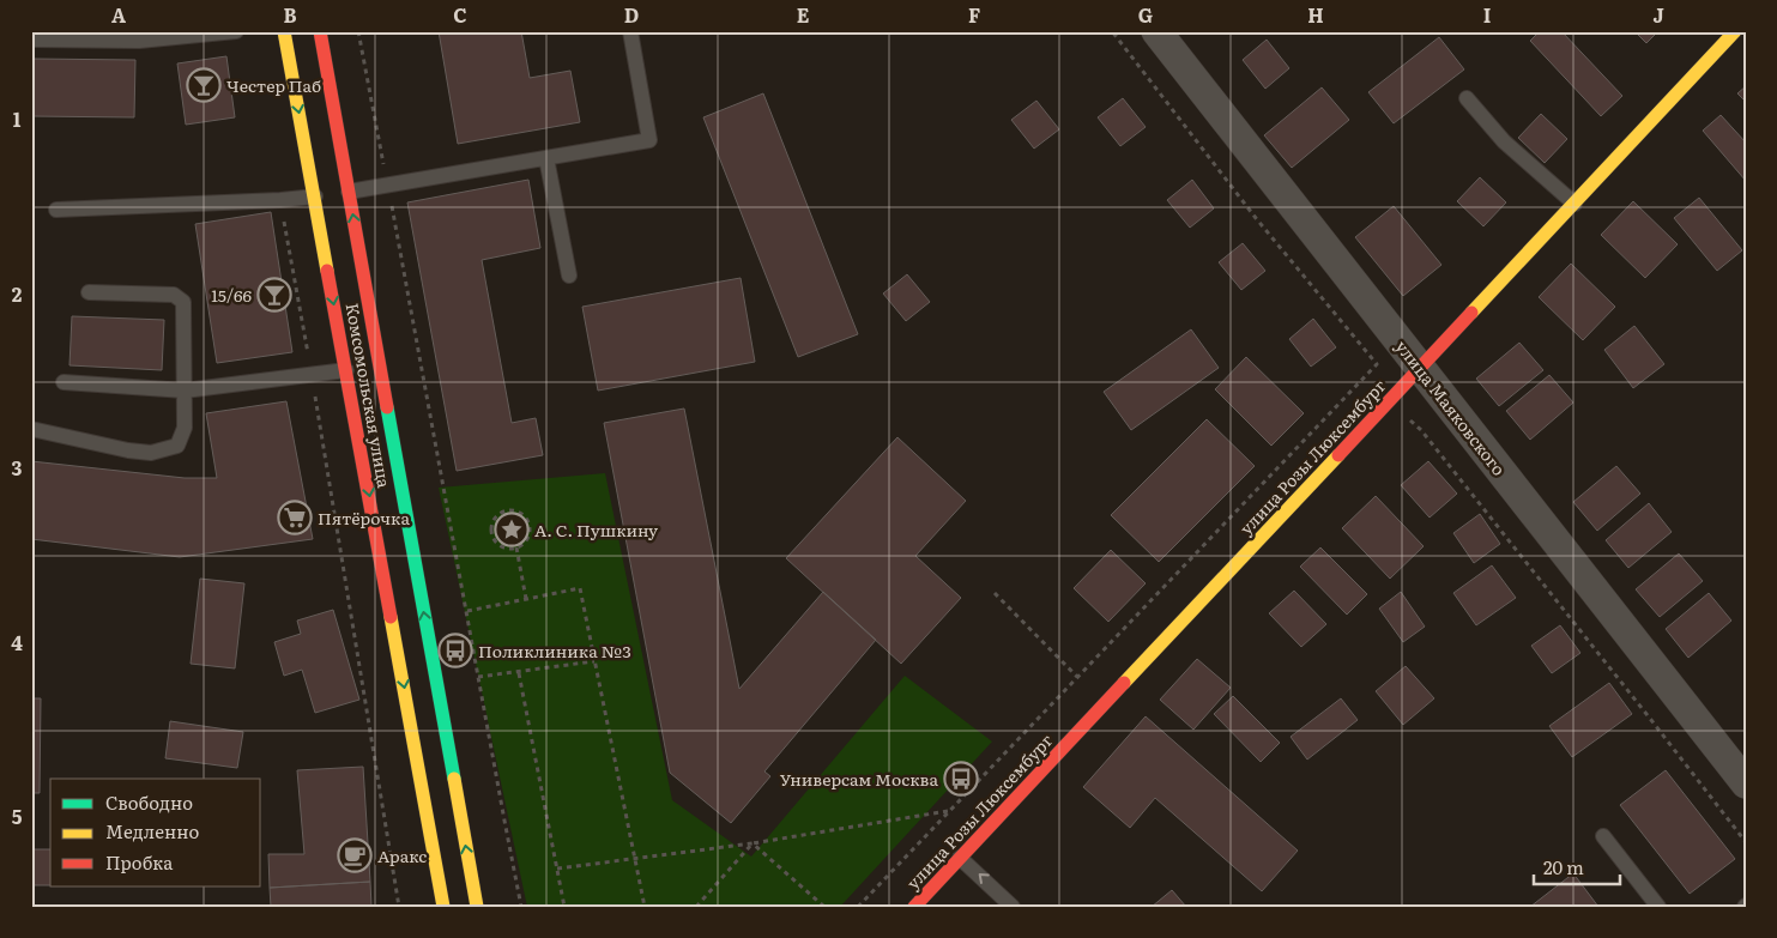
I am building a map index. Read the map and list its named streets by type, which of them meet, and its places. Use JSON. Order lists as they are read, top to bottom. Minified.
{"streets":{"main road":["Комсомольская улица","улица Розы Люксембург"],"street":["улица Маяковского"]},"crossings":[["улица Маяковского","улица Розы Люксембург"]],"places":{"bar":["Честер Паб","15/66"],"supermarket":["Пятёрочка"],"place":["А. С. Пушкину"],"bus stop":["Поликлиника №3","Универсам Москва"],"cafe":["Аракс"]},"legend":["Свободно","Медленно","Пробка"],"scale_bar":"20 m","grid":{"columns":["A","B","C","D","E","F","G","H","I","J"],"rows":["1","2","3","4","5"]}}
